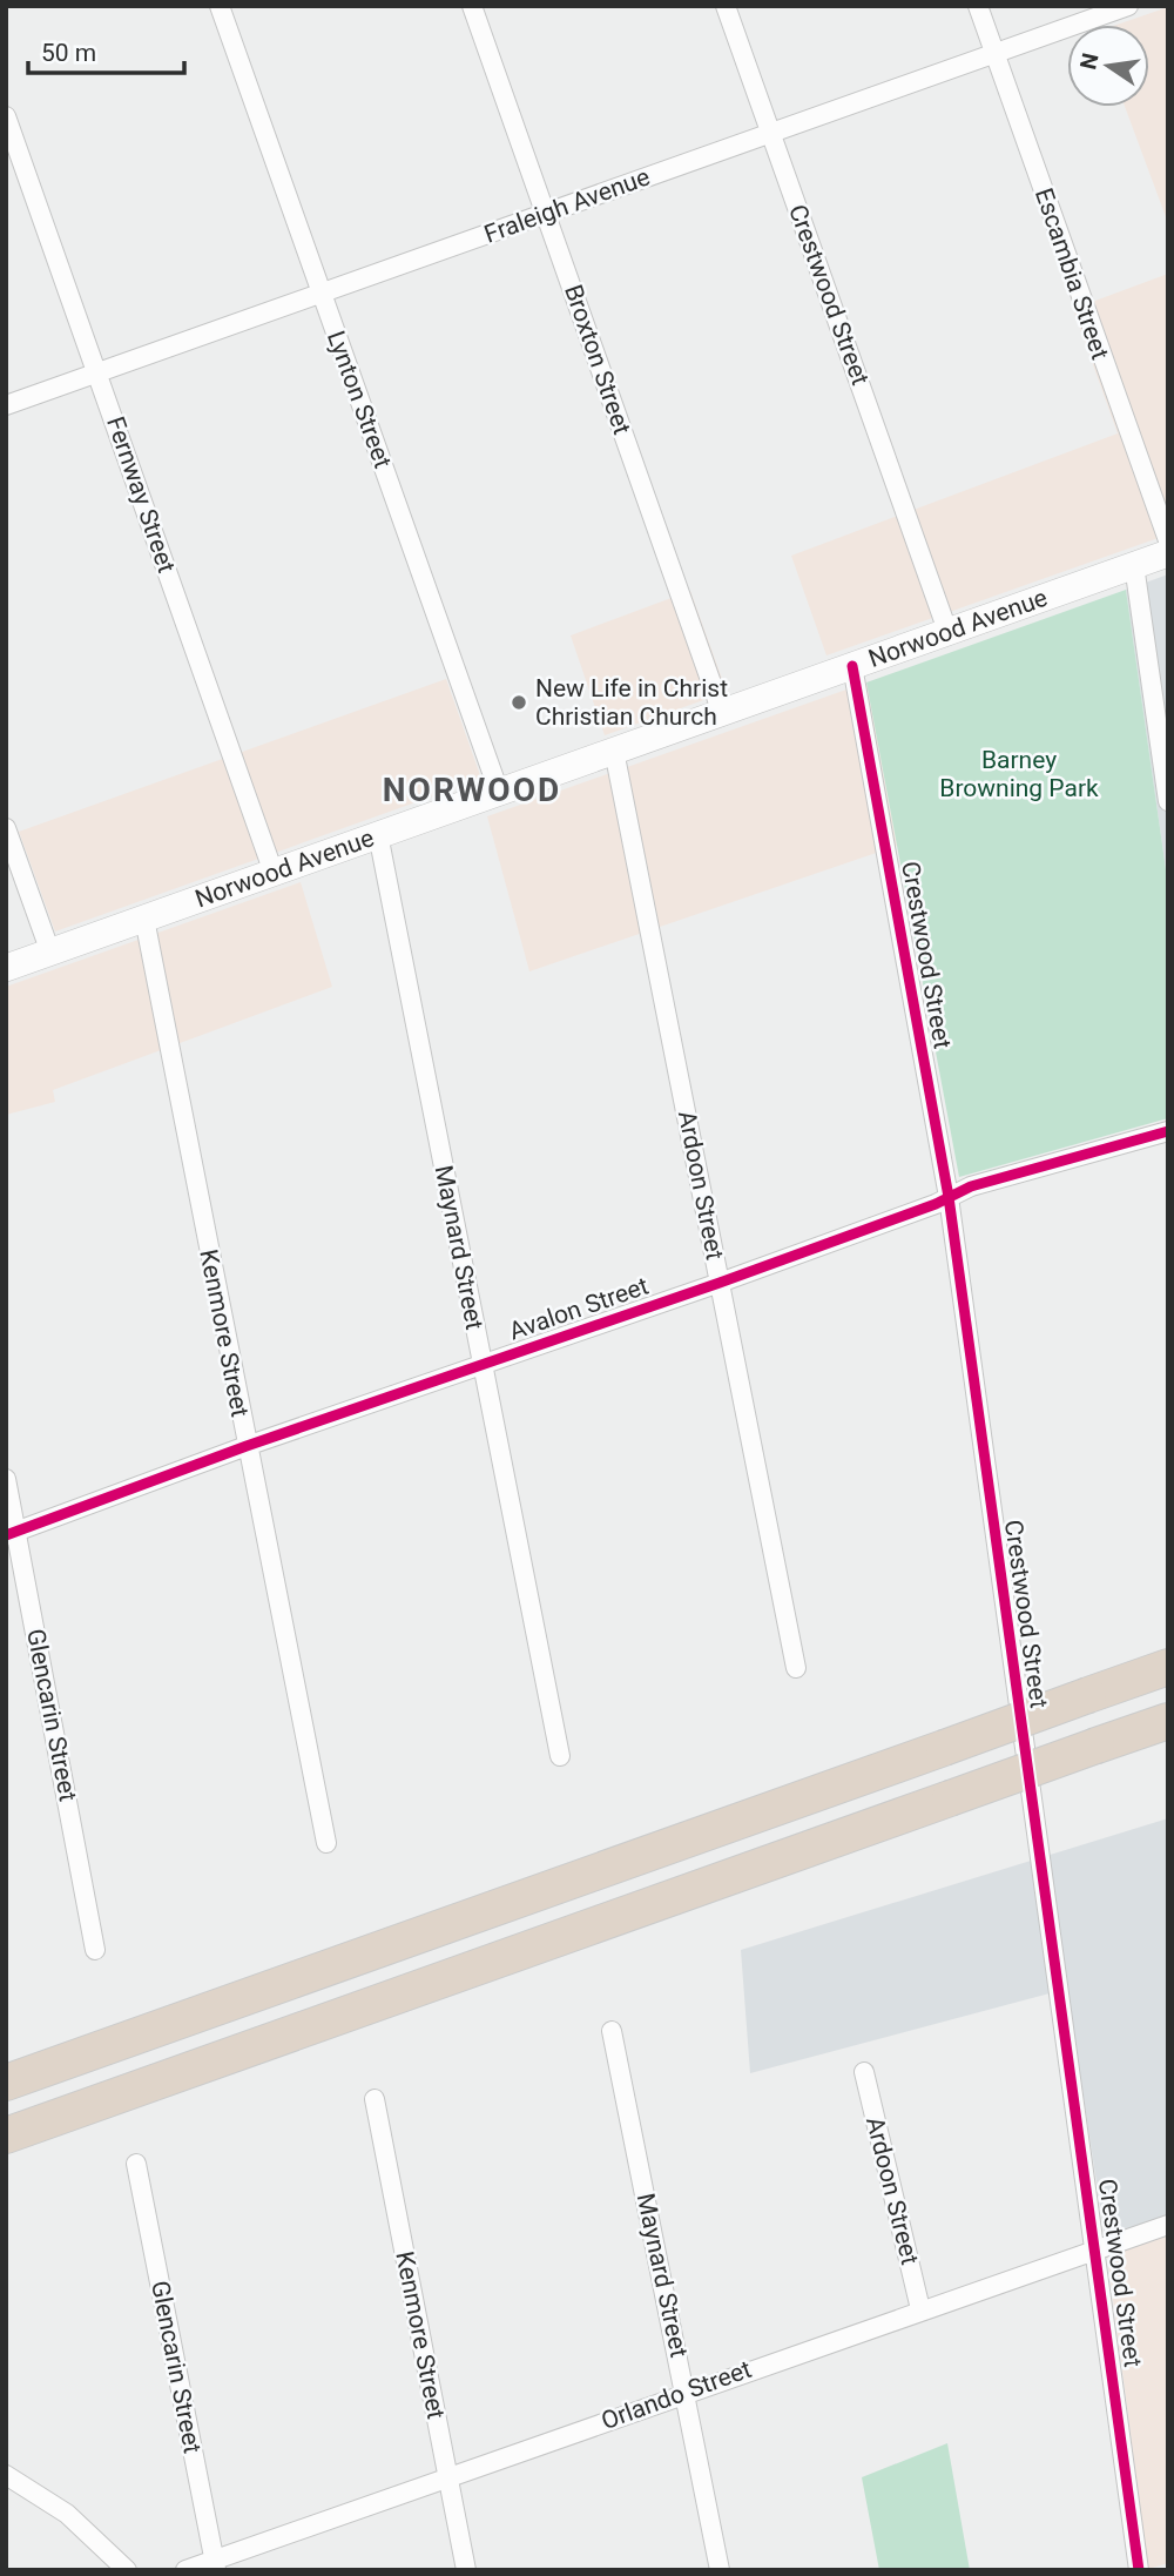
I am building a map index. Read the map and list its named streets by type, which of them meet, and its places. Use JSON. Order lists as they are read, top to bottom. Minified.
{"streets":{"main road":["Norwood Avenue"],"street":["Fraleigh Avenue","Escambia Street","Crestwood Street","Broxton Street","Lynton Street","Fernway Street","Ardoon Street","Maynard Street","Avalon Street","Kenmore Street","Glencarin Street","Orlando Street"]},"crossings":[["Fraleigh Avenue","Escambia Street"],["Fraleigh Avenue","Crestwood Street"],["Fraleigh Avenue","Broxton Street"],["Fraleigh Avenue","Lynton Street"],["Fraleigh Avenue","Fernway Street"],["Crestwood Street","Norwood Avenue"],["Crestwood Street","Avalon Street"],["Crestwood Street","Orlando Street"],["Broxton Street","Norwood Avenue"],["Lynton Street","Norwood Avenue"],["Fernway Street","Norwood Avenue"],["Norwood Avenue","Ardoon Street"],["Norwood Avenue","Maynard Street"],["Norwood Avenue","Kenmore Street"],["Ardoon Street","Avalon Street"],["Ardoon Street","Orlando Street"],["Maynard Street","Avalon Street"],["Maynard Street","Orlando Street"],["Avalon Street","Kenmore Street"],["Avalon Street","Glencarin Street"],["Kenmore Street","Orlando Street"],["Glencarin Street","Orlando Street"]],"districts":["NORWOOD"],"parks":["Barney Browning Park"],"places":["New Life in Christ Christian Church"],"scale_bar":"50 m","north":"left"}
